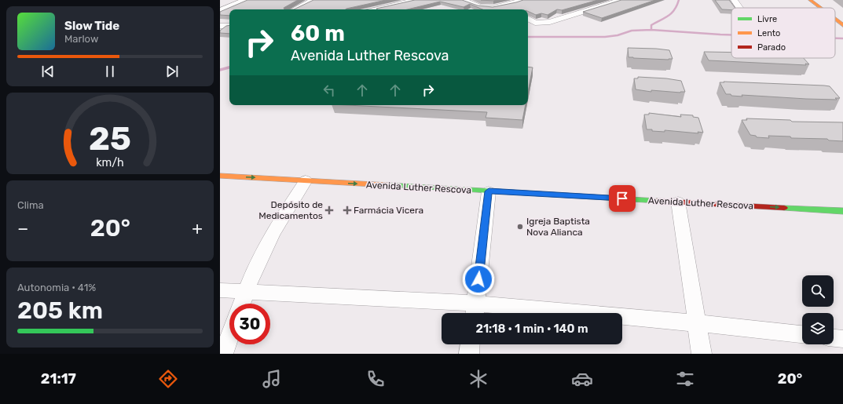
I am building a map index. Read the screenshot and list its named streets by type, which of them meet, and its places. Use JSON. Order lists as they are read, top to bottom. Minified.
{"streets":{"main road":["Avenida Luther Rescova"]},"places":{"health":["Depósito de Medicamentos","Farmácia Vicera"],"other":["Igreja Baptista Nova Alianca"]},"legend":["Livre","Lento","Parado"],"page":{"turn":["60 m","Avenida Luther Rescova"],"song":["Slow Tide","Marlow"],"tile":["Clima",["Autonomia · 41%","205 km"]],"heat":["−","20°","+"],"limit":"30","trip":"21:18 · 1 min · 140 m","tabs":["21:17","20°"],"gauge":["25","km/h"]}}
